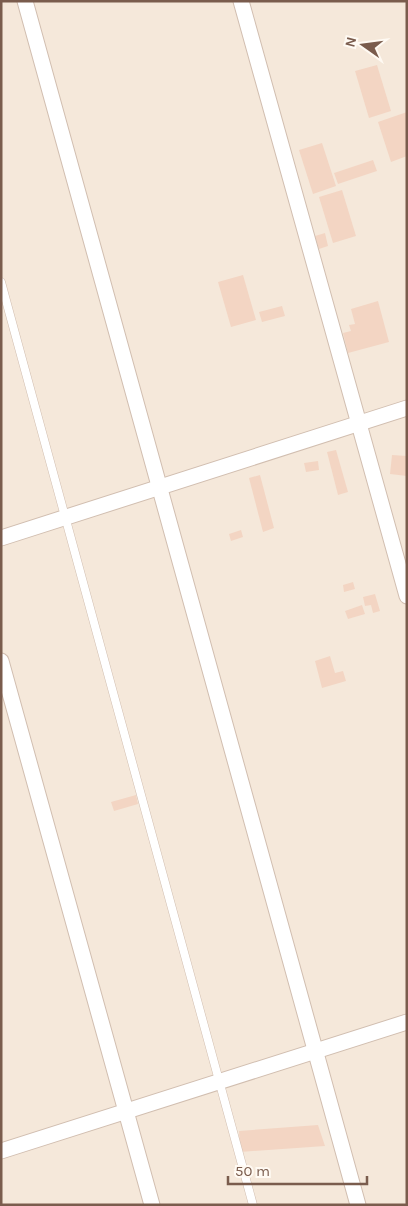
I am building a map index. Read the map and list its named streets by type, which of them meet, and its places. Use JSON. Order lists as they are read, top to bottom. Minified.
{"scale_bar":"50 m","north":"left"}
